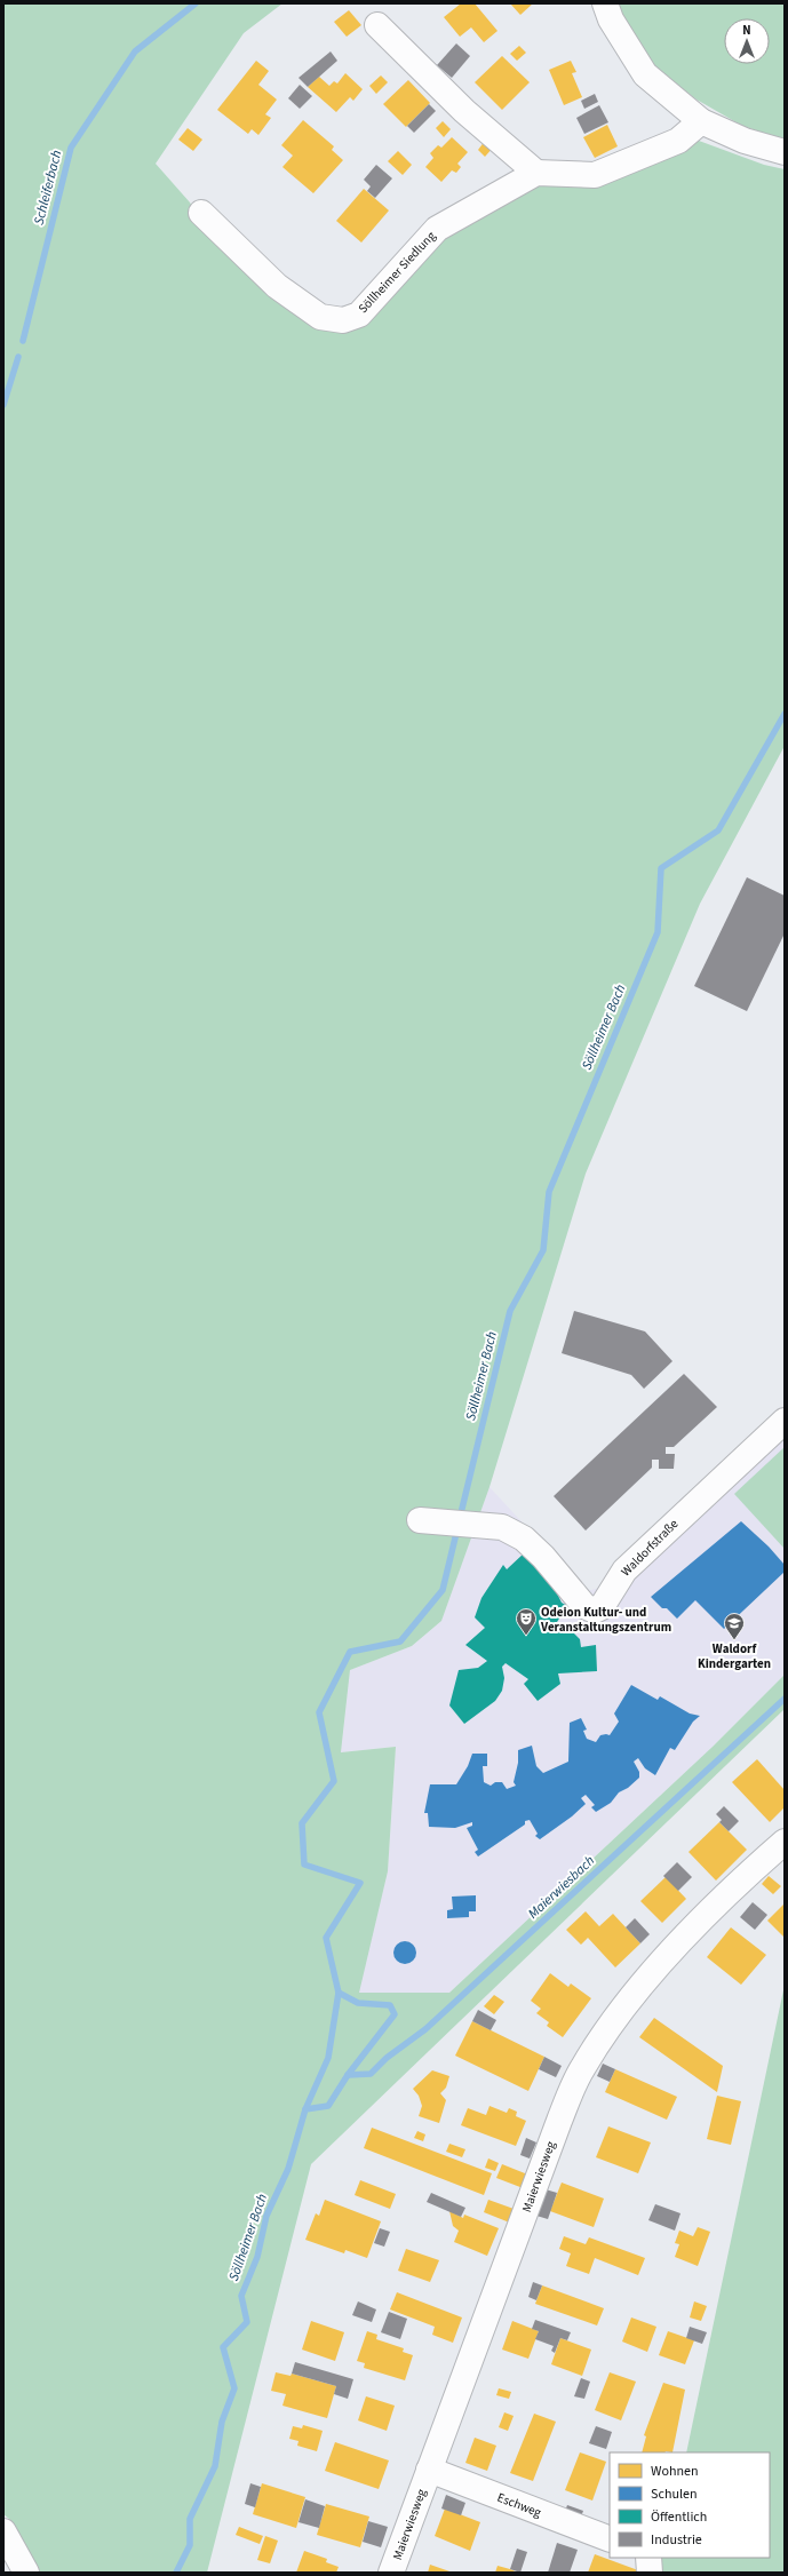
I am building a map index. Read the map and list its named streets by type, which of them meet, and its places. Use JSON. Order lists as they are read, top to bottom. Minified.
{"streets":{"street":["Söllheimer Siedlung","Waldorfstraße","Maierwiesweg","Eschweg"]},"crossings":[["Maierwiesweg","Eschweg"]],"water":["Schleiferbach","Söllheimer Bach","Maierwiesbach"],"places":{"theatre":["Odeion Kultur- und Veranstaltungszentrum"],"school or university":["Waldorf Kindergarten"]},"legend":["Wohnen","Schulen","Öffentlich","Industrie"],"north":"top"}
